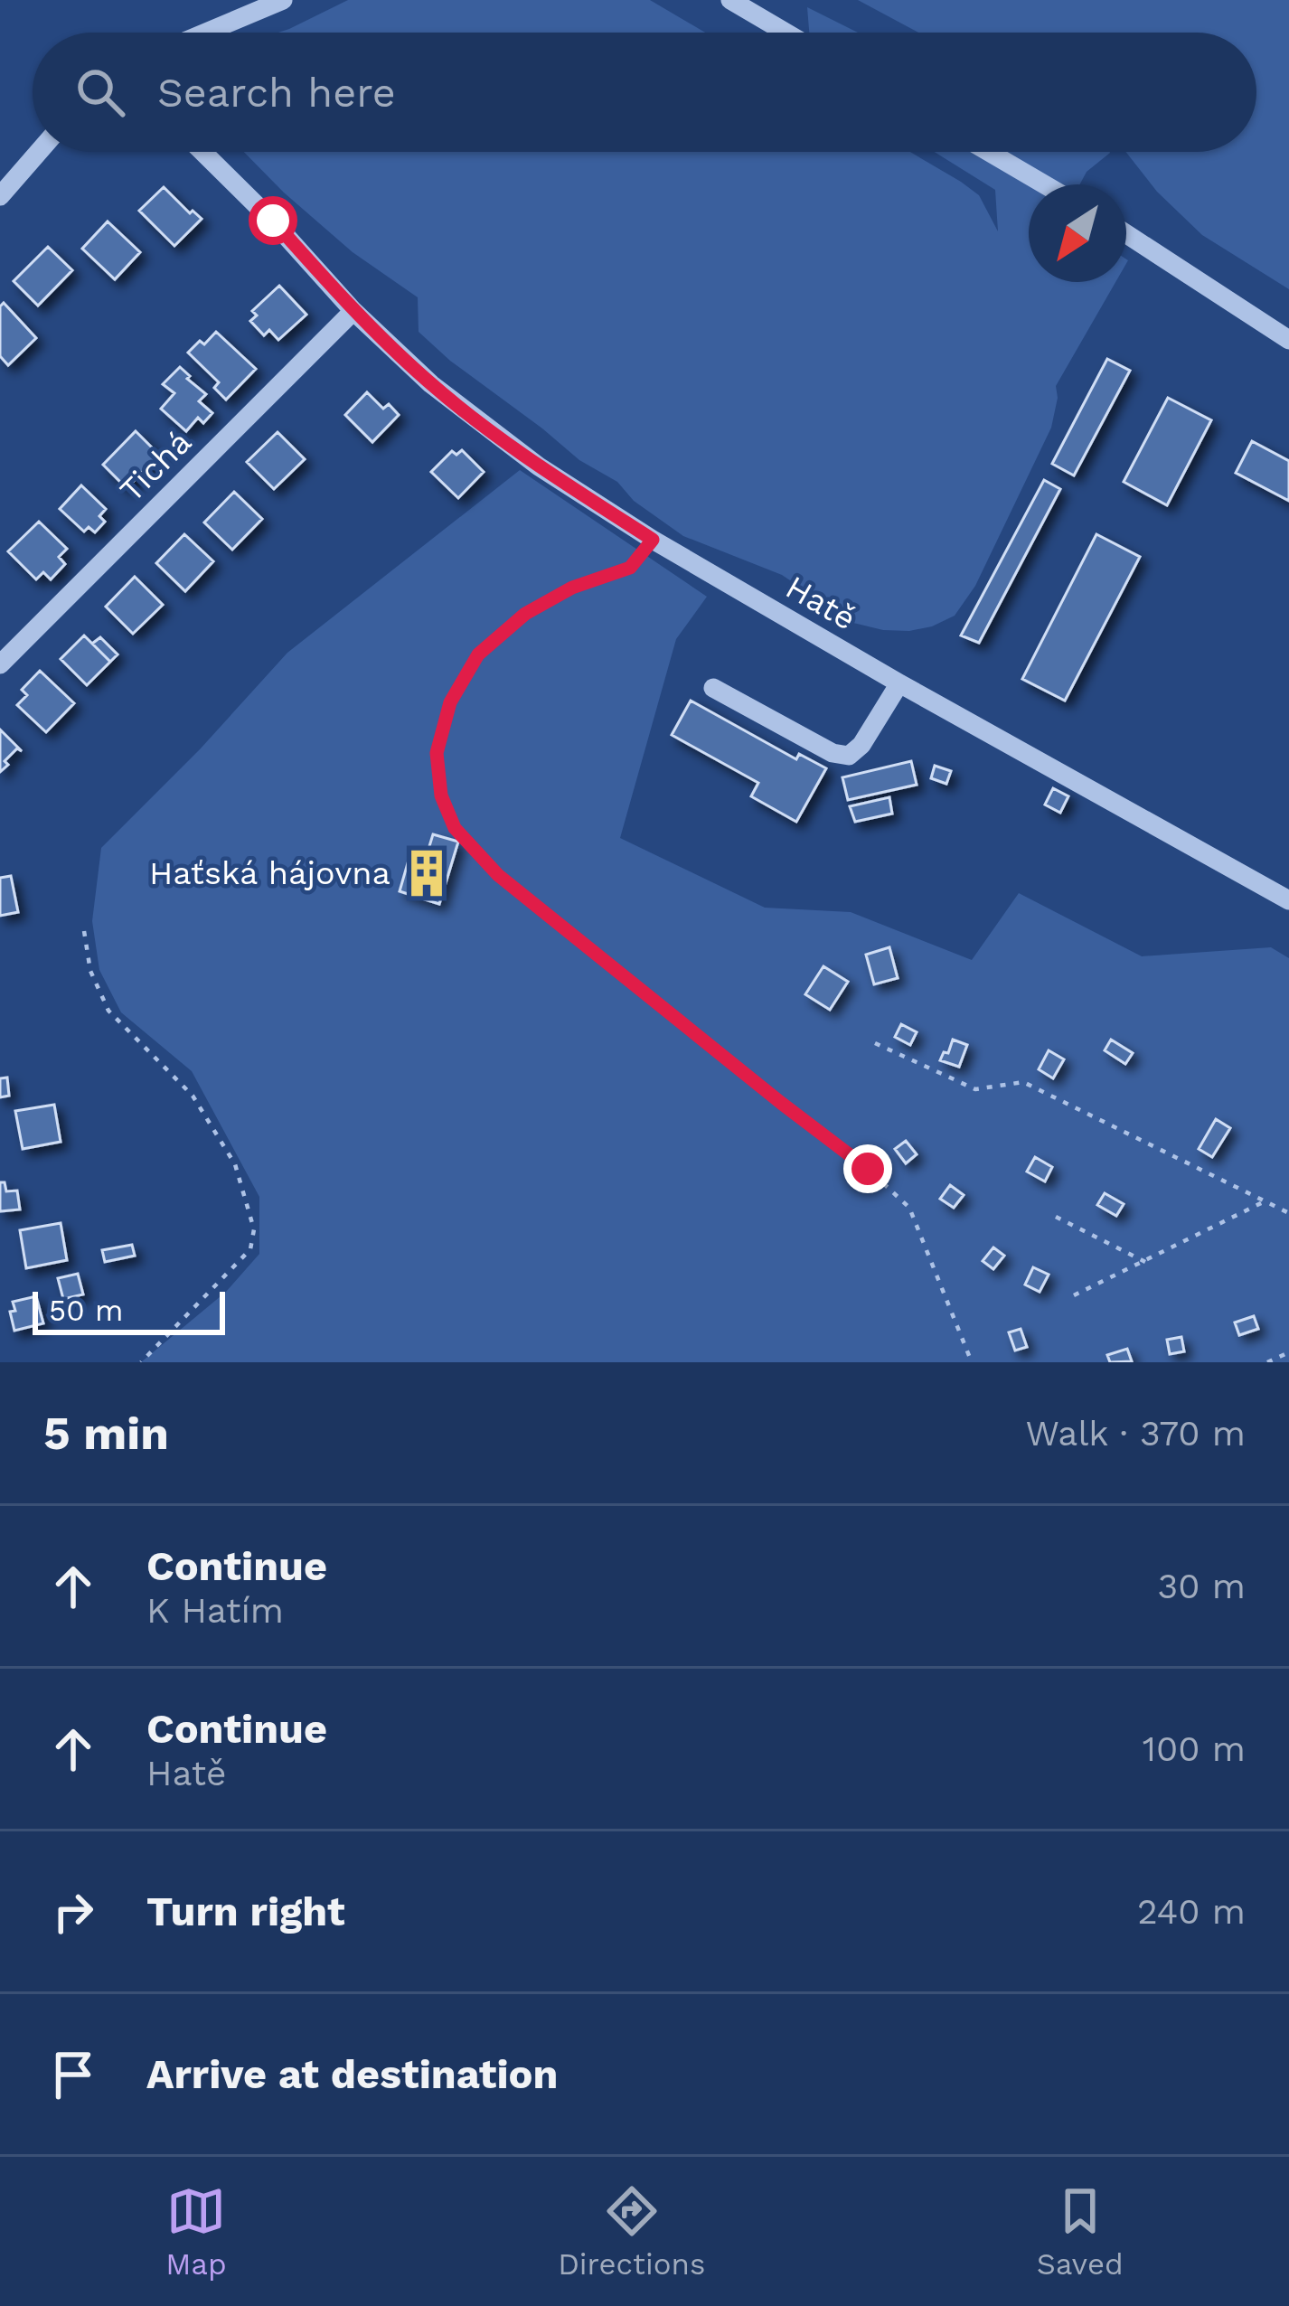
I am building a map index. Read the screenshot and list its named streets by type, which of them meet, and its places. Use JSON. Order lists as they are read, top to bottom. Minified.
{"streets":{"street":["Tichá","Hatě"]},"crossings":[["Tichá","Hatě"]],"places":{"building":["Haťská hájovna"]},"scale_bar":"50 m","north":"bottom left","page":{"search":"Search here","scale":"50 m","heading":["5 min","Walk · 370 m"],"list":[["Continue","K Hatím","30 m"],["Continue","Hatě","100 m"],["Turn right","240 m"],"Arrive at destination"],"nav":["Map","Directions","Saved"]}}
